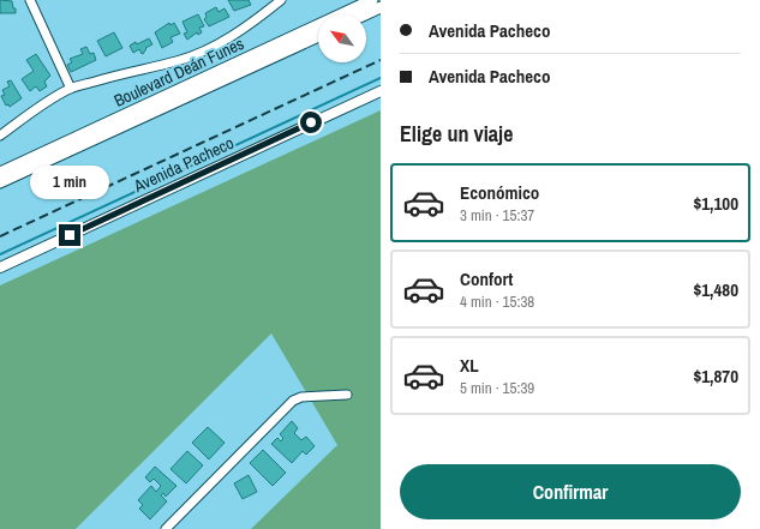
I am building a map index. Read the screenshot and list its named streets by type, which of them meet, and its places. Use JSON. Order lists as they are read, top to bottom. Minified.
{"streets":{"main road":["Boulevard Deán Funes"],"street":["Avenida Pacheco"]},"north":"top left","page":{"banner":["Avenida Pacheco","Avenida Pacheco"],"heading":"Elige un viaje","list":[{"name":"Económico","note":"3 min · 15:37","value":"$1,100"},{"name":"Confort","note":"4 min · 15:38","value":"$1,480"},{"name":"XL","note":"5 min · 15:39","value":"$1,870"}],"bubble":"1 min","buttons":"Confirmar"}}
